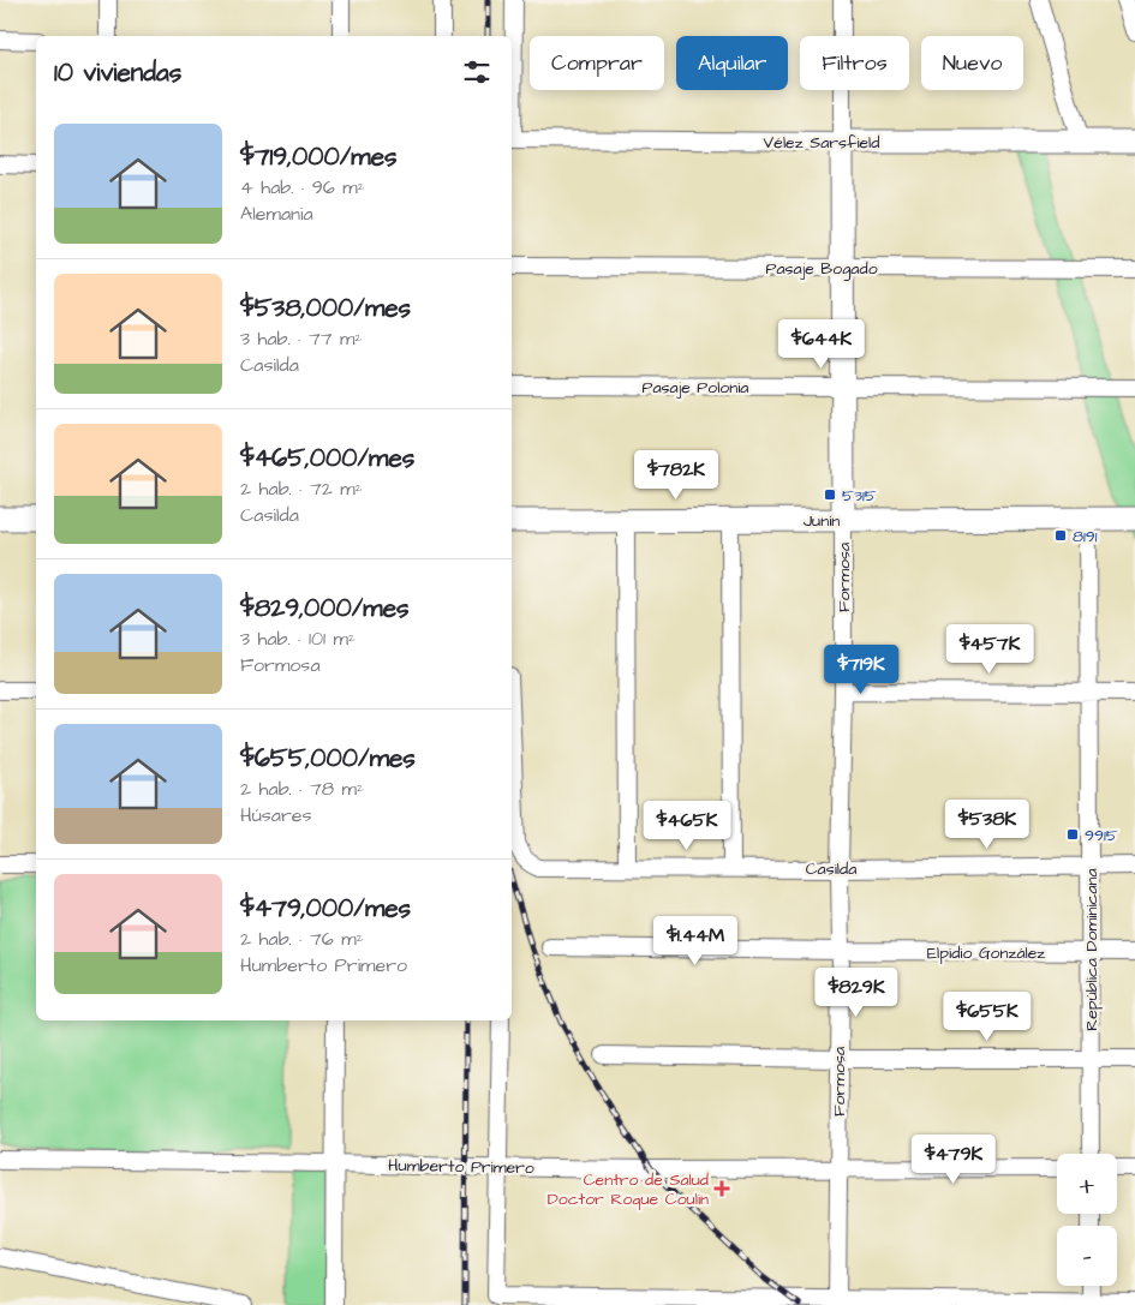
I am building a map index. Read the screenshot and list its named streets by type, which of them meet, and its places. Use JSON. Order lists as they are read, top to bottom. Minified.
{"streets":{"main road":["Vélez Sarsfield","Junín","Formosa"],"street":["Pasaje Bogado","Pasaje Polonia","Casilda","República Dominicana","Elpidio González","Humberto Primero"]},"crossings":[["Vélez Sarsfield","Formosa"],["Pasaje Bogado","Formosa"],["Pasaje Polonia","Formosa"],["Junín","Formosa"],["Junín","República Dominicana"],["Formosa","Casilda"],["Formosa","Elpidio González"],["Formosa","Humberto Primero"],["Casilda","República Dominicana"],["República Dominicana","Elpidio González"]],"places":{"transit":["5315","8191","9915"],"health":["Centro de Salud Doctor Roque Coulin"]},"page":{"chip":["Comprar","Alquilar","Filtros","Nuevo"],"heading":"10 viviendas","list":[{"name":"$719,000/mes","note":"4 hab. · 96 m² · Alemania"},{"name":"$538,000/mes","note":"3 hab. · 77 m² · Casilda"},{"name":"$465,000/mes","note":"2 hab. · 72 m² · Casilda"},{"name":"$829,000/mes","note":"3 hab. · 101 m² · Formosa"},{"name":"$655,000/mes","note":"2 hab. · 78 m² · Húsares"},{"name":"$479,000/mes","note":"2 hab. · 76 m² · Humberto Primero"}],"price":["$644K","$782K","$457K","$719K","$538K","$465K","$1.44M","$829K","$655K","$479K"],"map_buttons":["+","−"]}}
